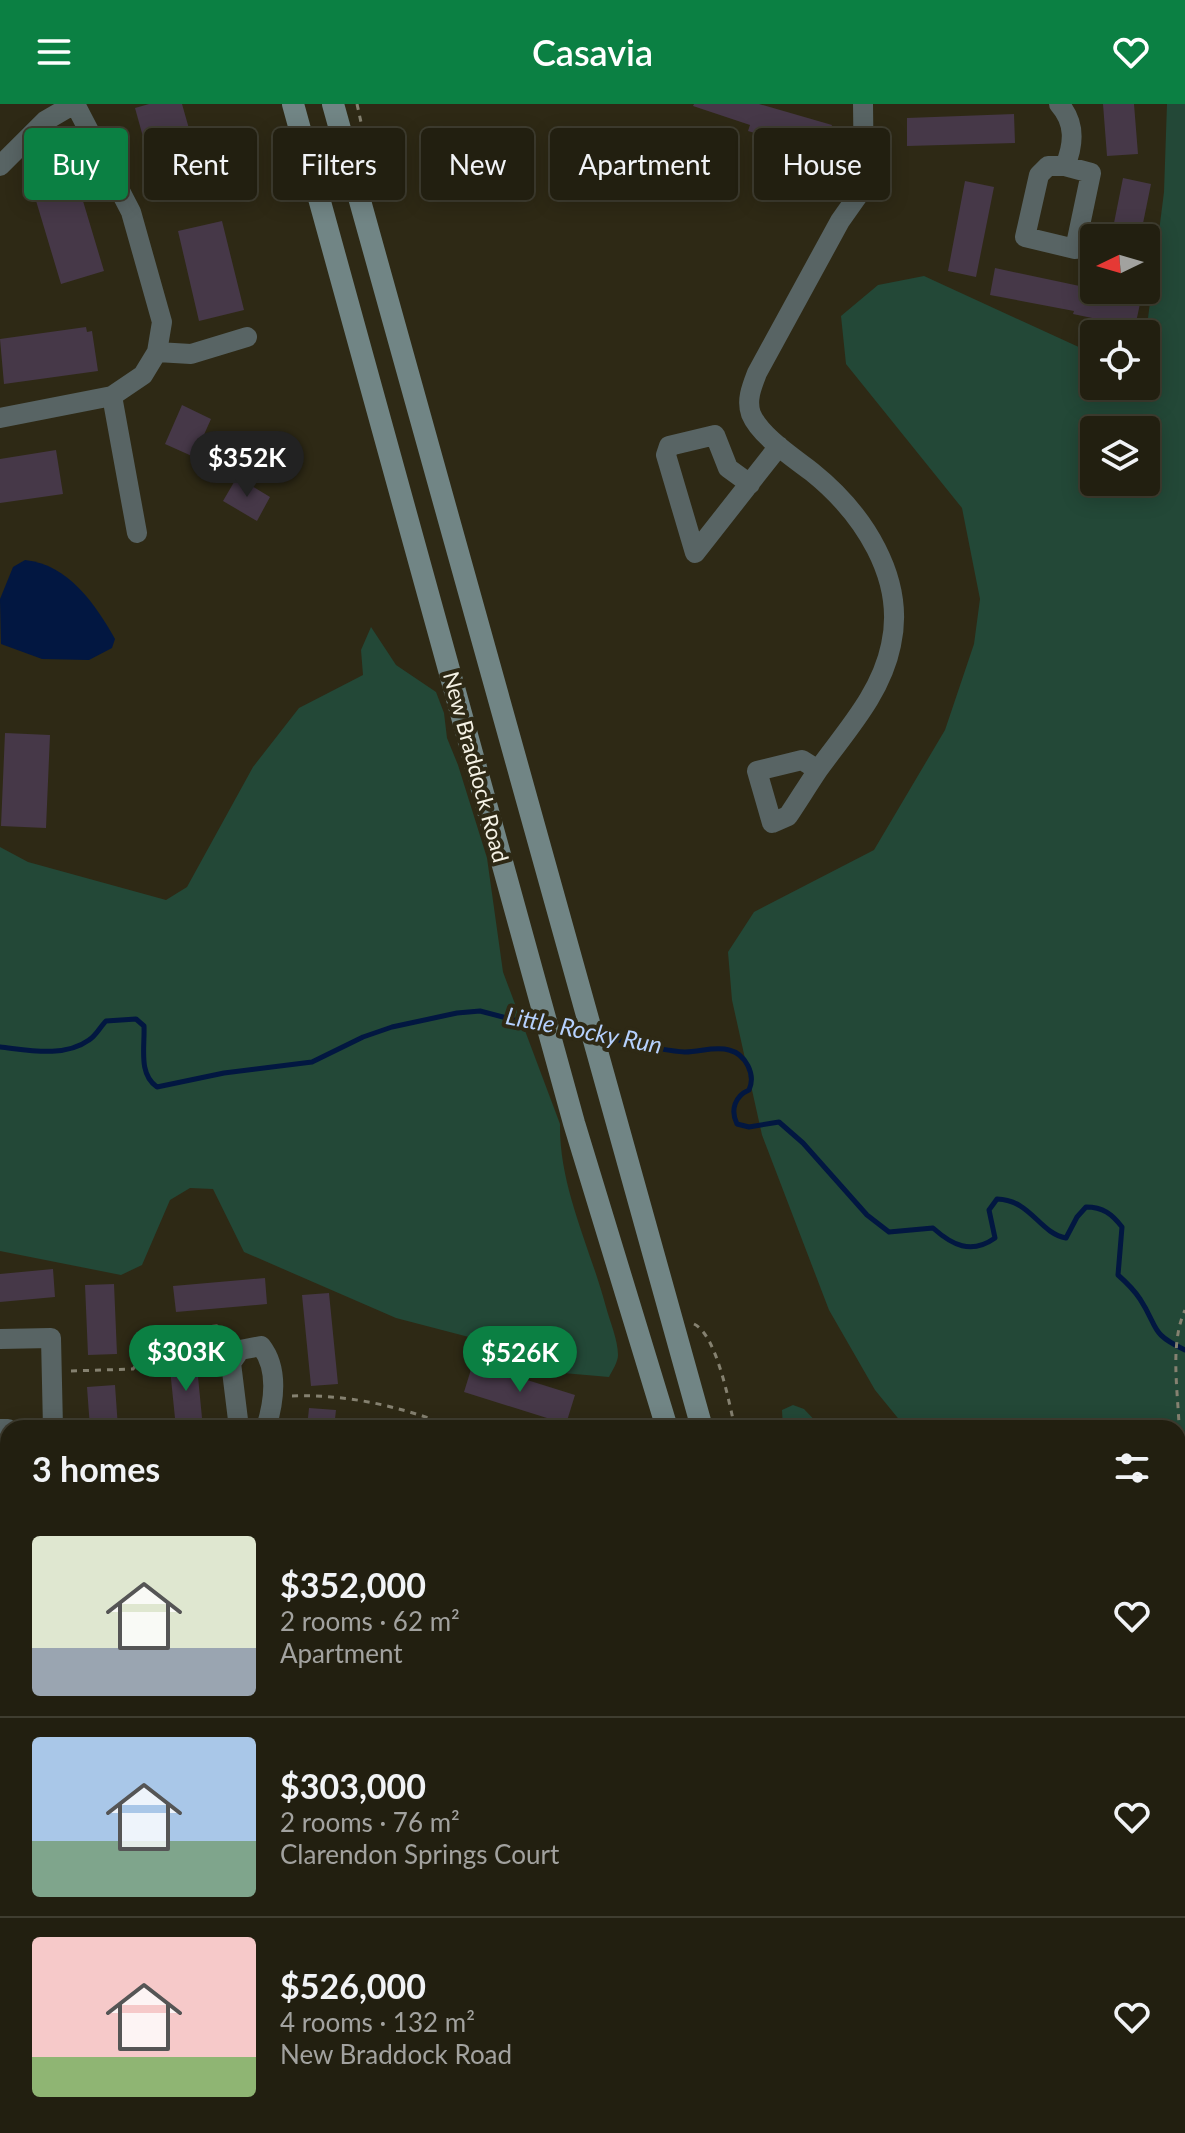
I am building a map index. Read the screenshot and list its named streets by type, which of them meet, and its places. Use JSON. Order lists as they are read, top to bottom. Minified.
{"streets":{"main road":["New Braddock Road"]},"water":["Little Rocky Run"],"north":"left","page":{"header":"Casavia","chip":["Buy","Rent","Filters","New","Apartment","House"],"price":["$352K","$303K","$526K"],"heading":"3 homes","list":[{"name":"$352,000","note":"2 rooms · 62 m² · Apartment"},{"name":"$303,000","note":"2 rooms · 76 m² · Clarendon Springs Court"},{"name":"$526,000","note":"4 rooms · 132 m² · New Braddock Road"}]}}
